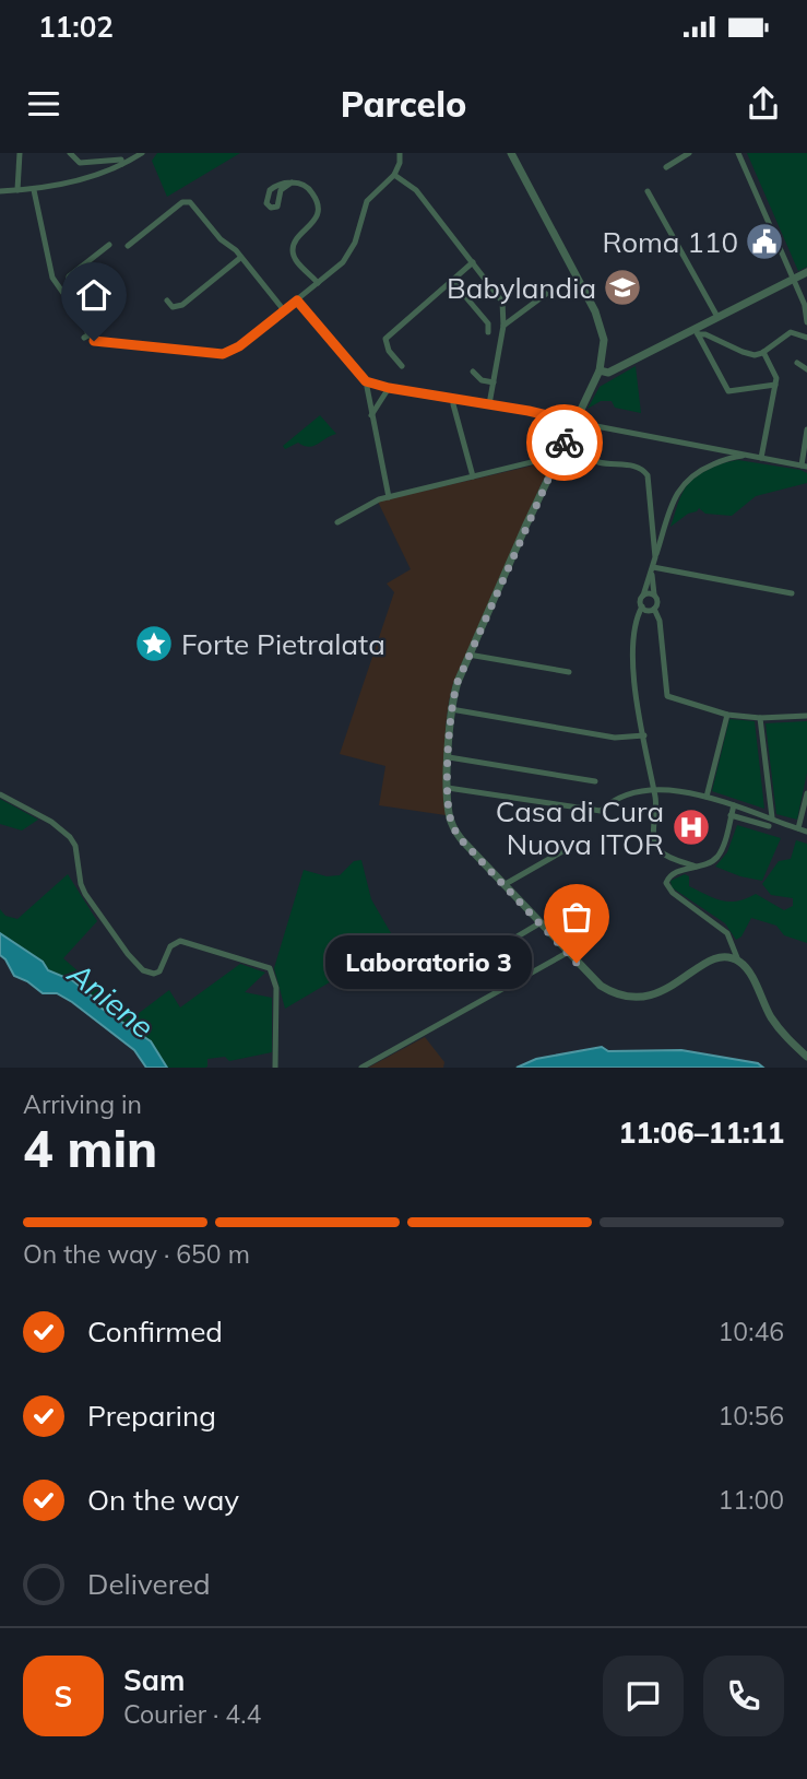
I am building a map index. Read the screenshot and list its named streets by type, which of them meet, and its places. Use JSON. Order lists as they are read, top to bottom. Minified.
{"water":["Aniene"],"places":{"public building":["Roma 110"],"school or university":["Babylandia"],"place":["Forte Pietralata"],"hospital":["Casa di Cura Nuova ITOR"],"other":["Laboratorio 3"]},"page":{"status":"11:02","header":"Parcelo","bubble":"Laboratorio 3","heading":["4 min","Arriving in","11:06–11:11"],"panel":["Sam","Courier · 4.4"],"bar":"On the way · 650 m","list":[["Confirmed","10:46"],["Preparing","10:56"],["On the way","11:00"],"Delivered"],"round":"S"}}
